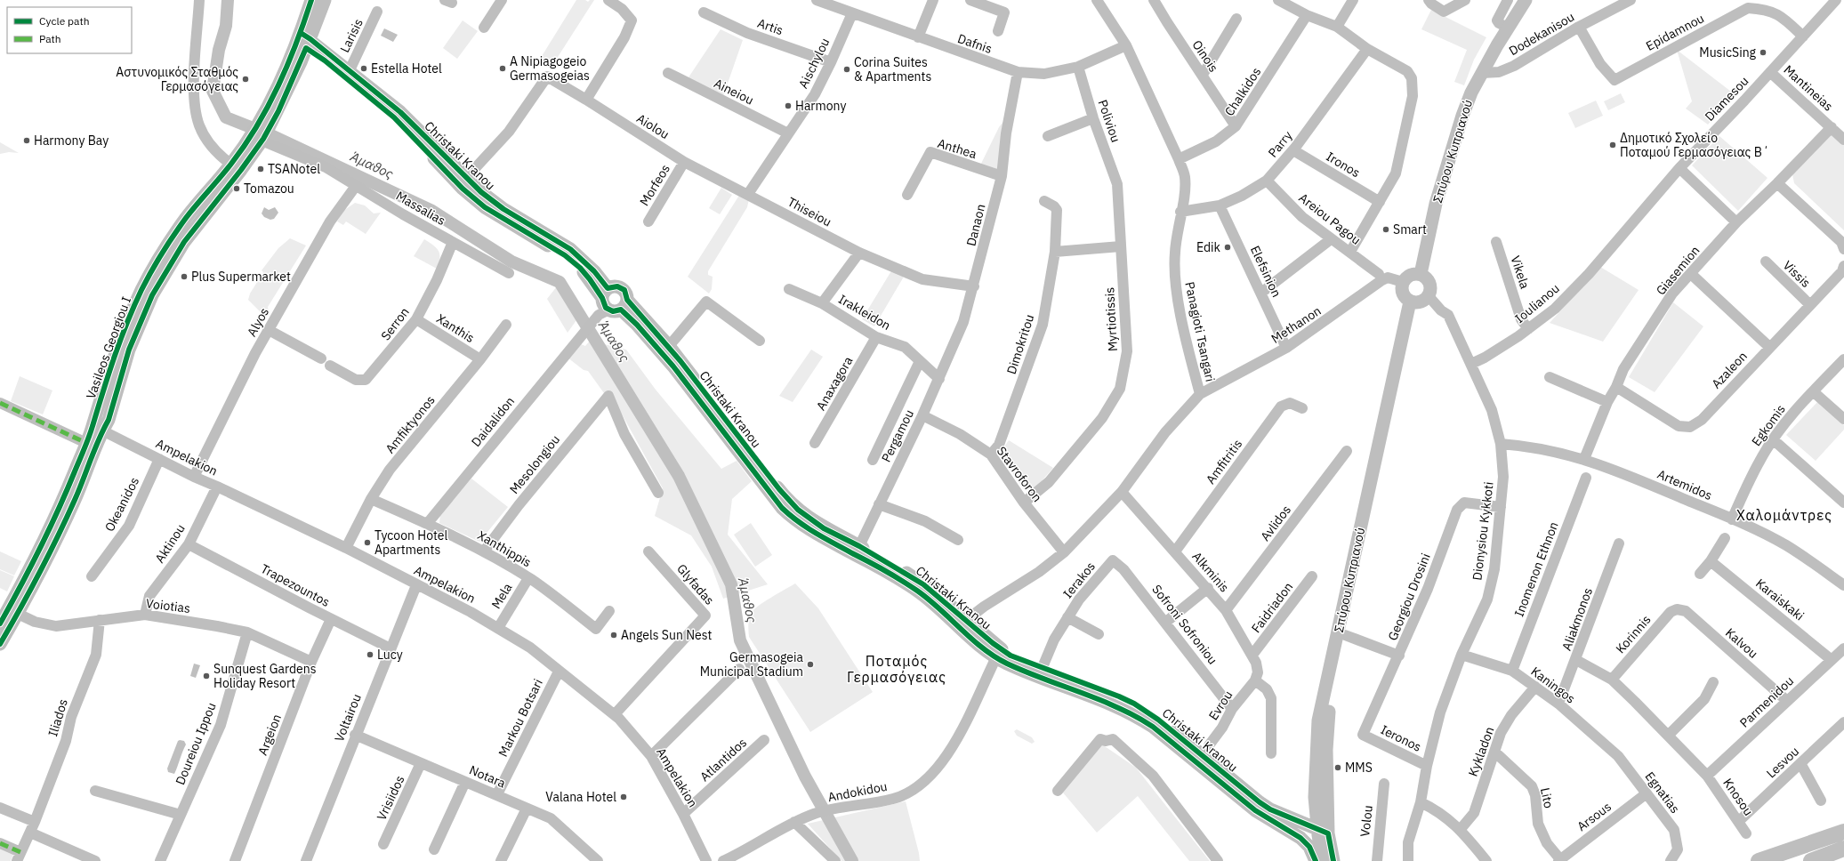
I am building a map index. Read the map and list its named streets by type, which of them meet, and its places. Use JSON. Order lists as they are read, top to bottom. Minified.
{"streets":{"main road":["Σπύρου Κυπριανού","Christaki Kranou","Vasileos Georgiou I"],"street":["Artis","Epidamnou","Dodekanisou","Larisis","Dafnis","Oinois","Aischylou","Mantineias","Aineiou","Chalkidos","Diamesou","Poliviou","Aiolou","Parry","Anthea","Ironos","Morfeos","Massalias","Thiseiou","Areiou Pagou","Danaon","Giasemion","Elefsinion","Vikela","Vissis","Ioulianou","Irakleidon","Myrtiotissis","Alyos","Serron","Methanon","Xanthis","Panagioti Tsangari","Dimokritou","Azaleon","Anaxagora","Daidalidon","Amfiktyonos","Egkomis","Pergamou","Ampelakion","Amfitritis","Mesolongiou","Stavroforon","Artemidos","Okeanidos","Avlidos","Dionysiou Kykkoti","Aktinou","Xanthippis","Inomenon Ethnon","Alkminis","Ierakos","Glyfadas","Trapezountos","Mela","Georgiou Drosini","Karaiskaki","Voiotias","Faidriadon","Aliakmonos","Sofroni Sofroniou","Korinnis","Kalvou","Kaningos","Parmenidou","Evrou","Iliados","Voltairou","Markou Botsari","Argeion","Ieronos","Doureiou Ippou","Kykladon","Atlantidos","Lesvou","Notara","Andokidou","Egnatias","Knosou","Vrisiidos","Lito","Arsous","Volou"]},"crossings":[["Artis","Aischylou"],["Epidamnou","Dodekanisou"],["Epidamnou","Diamesou"],["Dodekanisou","Σπύρου Κυπριανού"],["Larisis","Christaki Kranou"],["Dafnis","Aischylou"],["Dafnis","Poliviou"],["Dafnis","Danaon"],["Dafnis","Panagioti Tsangari"],["Oinois","Chalkidos"],["Aischylou","Aineiou"],["Aischylou","Aiolou"],["Aischylou","Thiseiou"],["Mantineias","Diamesou"],["Mantineias","Giasemion"],["Chalkidos","Panagioti Tsangari"],["Diamesou","Ioulianou"],["Poliviou","Myrtiotissis"],["Aiolou","Christaki Kranou"],["Aiolou","Morfeos"],["Aiolou","Thiseiou"],["Parry","Ironos"],["Parry","Areiou Pagou"],["Parry","Elefsinion"],["Parry","Panagioti Tsangari"],["Anthea","Danaon"],["Σπύρου Κυπριανού","Christaki Kranou"],["Σπύρου Κυπριανού","Methanon"],["Σπύρου Κυπριανού","Dionysiou Kykkoti"],["Christaki Kranou","Panagioti Tsangari"],["Christaki Kranou","Vasileos Georgiou I"],["Christaki Kranou","Daidalidon"],["Christaki Kranou","Pergamou"],["Christaki Kranou","Ierakos"],["Christaki Kranou","Andokidou"],["Massalias","Alyos"],["Massalias","Serron"],["Massalias","Vasileos Georgiou I"],["Thiseiou","Danaon"],["Danaon","Irakleidon"],["Danaon","Pergamou"],["Giasemion","Azaleon"],["Giasemion","Artemidos"],["Elefsinion","Methanon"],["Vikela","Ioulianou"],["Vissis","Azaleon"],["Ioulianou","Dionysiou Kykkoti"],["Irakleidon","Anaxagora"],["Irakleidon","Pergamou"],["Myrtiotissis","Stavroforon"],["Alyos","Ampelakion"],["Serron","Xanthis"],["Methanon","Panagioti Tsangari"],["Methanon","Dionysiou Kykkoti"],["Xanthis","Amfiktyonos"],["Panagioti Tsangari","Stavroforon"],["Panagioti Tsangari","Alkminis"],["Dimokritou","Stavroforon"],["Vasileos Georgiou I","Ampelakion"],["Vasileos Georgiou I","Voiotias"],["Daidalidon","Xanthippis"],["Amfiktyonos","Ampelakion"],["Amfiktyonos","Xanthippis"],["Egkomis","Artemidos"],["Pergamou","Stavroforon"],["Ampelakion","Okeanidos"],["Ampelakion","Aktinou"],["Ampelakion","Glyfadas"],["Ampelakion","Mela"],["Ampelakion","Voltairou"],["Ampelakion","Markou Botsari"],["Ampelakion","Atlantidos"],["Amfitritis","Alkminis"],["Mesolongiou","Xanthippis"],["Artemidos","Dionysiou Kykkoti"],["Avlidos","Alkminis"],["Dionysiou Kykkoti","Georgiou Drosini"],["Dionysiou Kykkoti","Kaningos"],["Dionysiou Kykkoti","Ieronos"],["Aktinou","Trapezountos"],["Aktinou","Voiotias"],["Xanthippis","Mela"],["Inomenon Ethnon","Kaningos"],["Alkminis","Faidriadon"],["Alkminis","Evrou"],["Ierakos","Sofroni Sofroniou"],["Trapezountos","Voltairou"],["Trapezountos","Argeion"],["Georgiou Drosini","Ieronos"],["Karaiskaki","Parmenidou"],["Voiotias","Iliados"],["Voiotias","Argeion"],["Voiotias","Doureiou Ippou"],["Aliakmonos","Kaningos"],["Aliakmonos","Knosou"],["Sofroni Sofroniou","Evrou"],["Korinnis","Kalvou"],["Korinnis","Knosou"],["Kalvou","Parmenidou"],["Kaningos","Kykladon"],["Kaningos","Egnatias"],["Parmenidou","Knosou"],["Voltairou","Notara"],["Markou Botsari","Notara"],["Kykladon","Lito"],["Lesvou","Knosou"],["Notara","Vrisiidos"],["Egnatias","Arsous"],["Lito","Arsous"]],"districts":["Χαλομάντρες","Ποταμός Γερμασόγειας"],"water":["Άμαθος"],"places":["MusicSing","Estella Hotel","A Nipiagogeio Germasogeias","Corina Suites & Apartments","Αστυνομικός Σταθμός Γερμασόγειας","Harmony","Harmony Bay","Δημοτικό Σχολείο Ποταμού Γερμασόγειας Β΄","TSANotel","Tomazou","Smart","Edik","Plus Supermarket","Tycoon Hotel Apartments","Angels Sun Nest","Lucy","Germasogeia Municipal Stadium","Sunquest Gardens Holiday Resort","MMS","Valana Hotel"],"legend":["Cycle path","Path"]}
